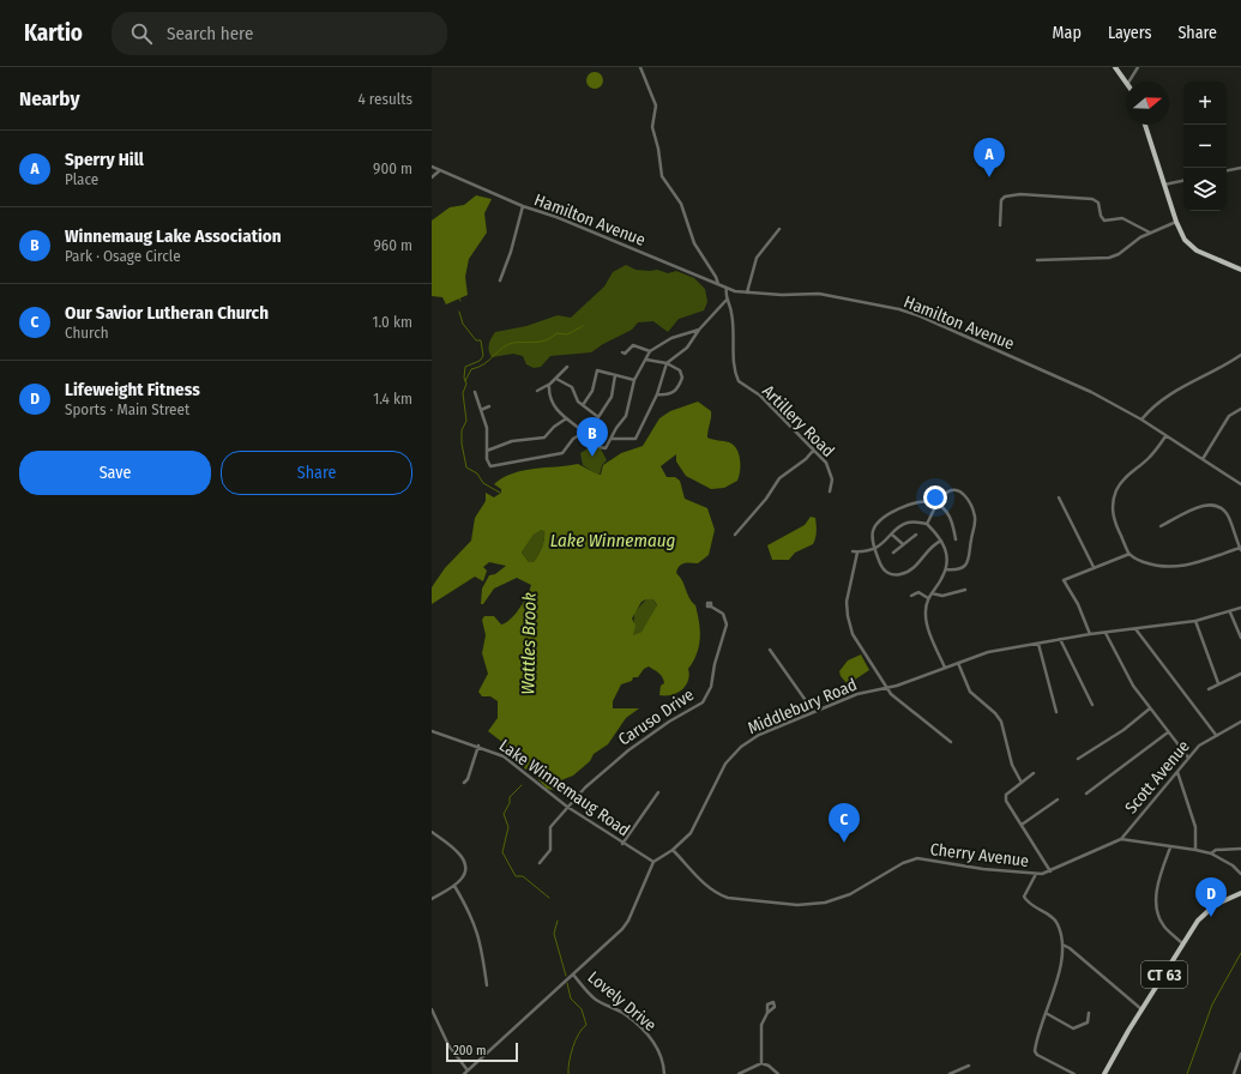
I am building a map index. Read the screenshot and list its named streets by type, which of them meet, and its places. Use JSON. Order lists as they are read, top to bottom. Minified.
{"streets":{"main road":["CT 63"],"street":["Hamilton Avenue","Artillery Road","Middlebury Road","Caruso Drive","Scott Avenue","Lake Winnemaug Road","Cherry Avenue","Lovely Drive"]},"crossings":[["Hamilton Avenue","Artillery Road"],["Middlebury Road","Lake Winnemaug Road"],["Middlebury Road","Cherry Avenue"],["Caruso Drive","Lake Winnemaug Road"],["Scott Avenue","Cherry Avenue"]],"water":["Lake Winnemaug","Wattles Brook"],"scale_bar":"200 m","north":"right","page":{"header":"Kartio","search":"Search here","nav":["Map","Layers","Share"],"heading":["Nearby","4 results"],"map_buttons":["+","−"],"list":[{"mark":"A","name":"Sperry Hill","note":"Place","value":"900 m"},{"mark":"B","name":"Winnemaug Lake Association","note":"Park · Osage Circle","value":"960 m"},{"mark":"C","name":"Our Savior Lutheran Church","note":"Church","value":"1.0 km"},{"mark":"D","name":"Lifeweight Fitness","note":"Sports · Main Street","value":"1.4 km"}],"pins":["A","B","C","D"],"buttons":["Save","Share"],"scale":"200 m"}}
